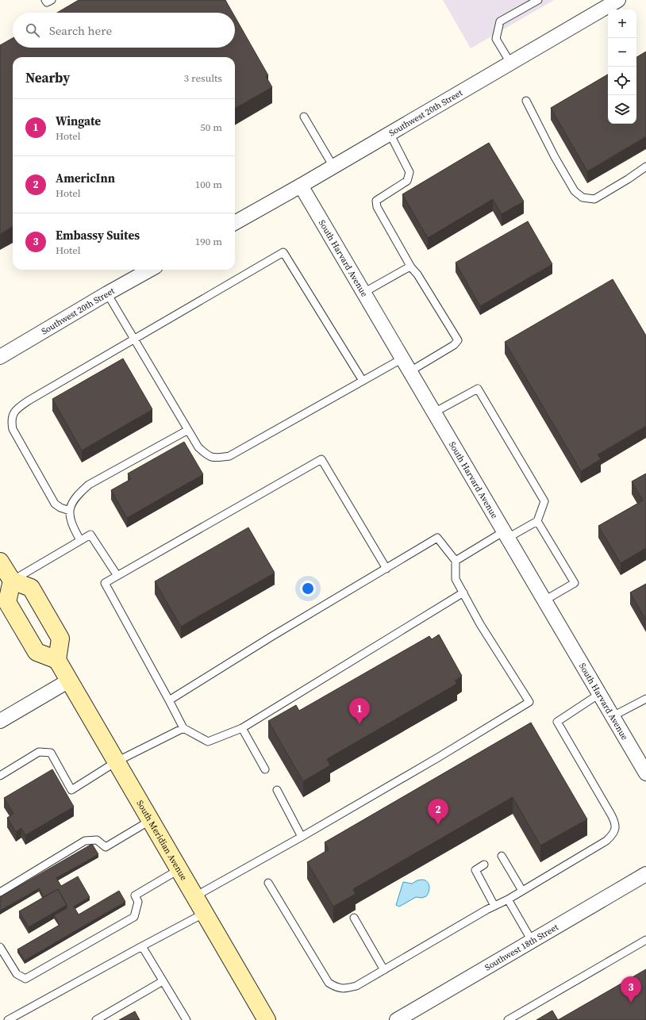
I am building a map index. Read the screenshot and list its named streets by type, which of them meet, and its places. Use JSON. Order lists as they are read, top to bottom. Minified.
{"streets":{"main road":["South Meridian Avenue"],"street":["Southwest 20th Street","South Harvard Avenue","Southwest 18th Street"]},"crossings":[["Southwest 20th Street","South Harvard Avenue"]],"page":{"map_buttons":["+","−"],"search":"Search here","heading":["Nearby","3 results"],"list":[{"mark":"1","name":"Wingate","note":"Hotel","value":"50 m"},{"mark":"2","name":"AmericInn","note":"Hotel","value":"100 m"},{"mark":"3","name":"Embassy Suites","note":"Hotel","value":"190 m"}],"pins":["1","2","3"]}}
